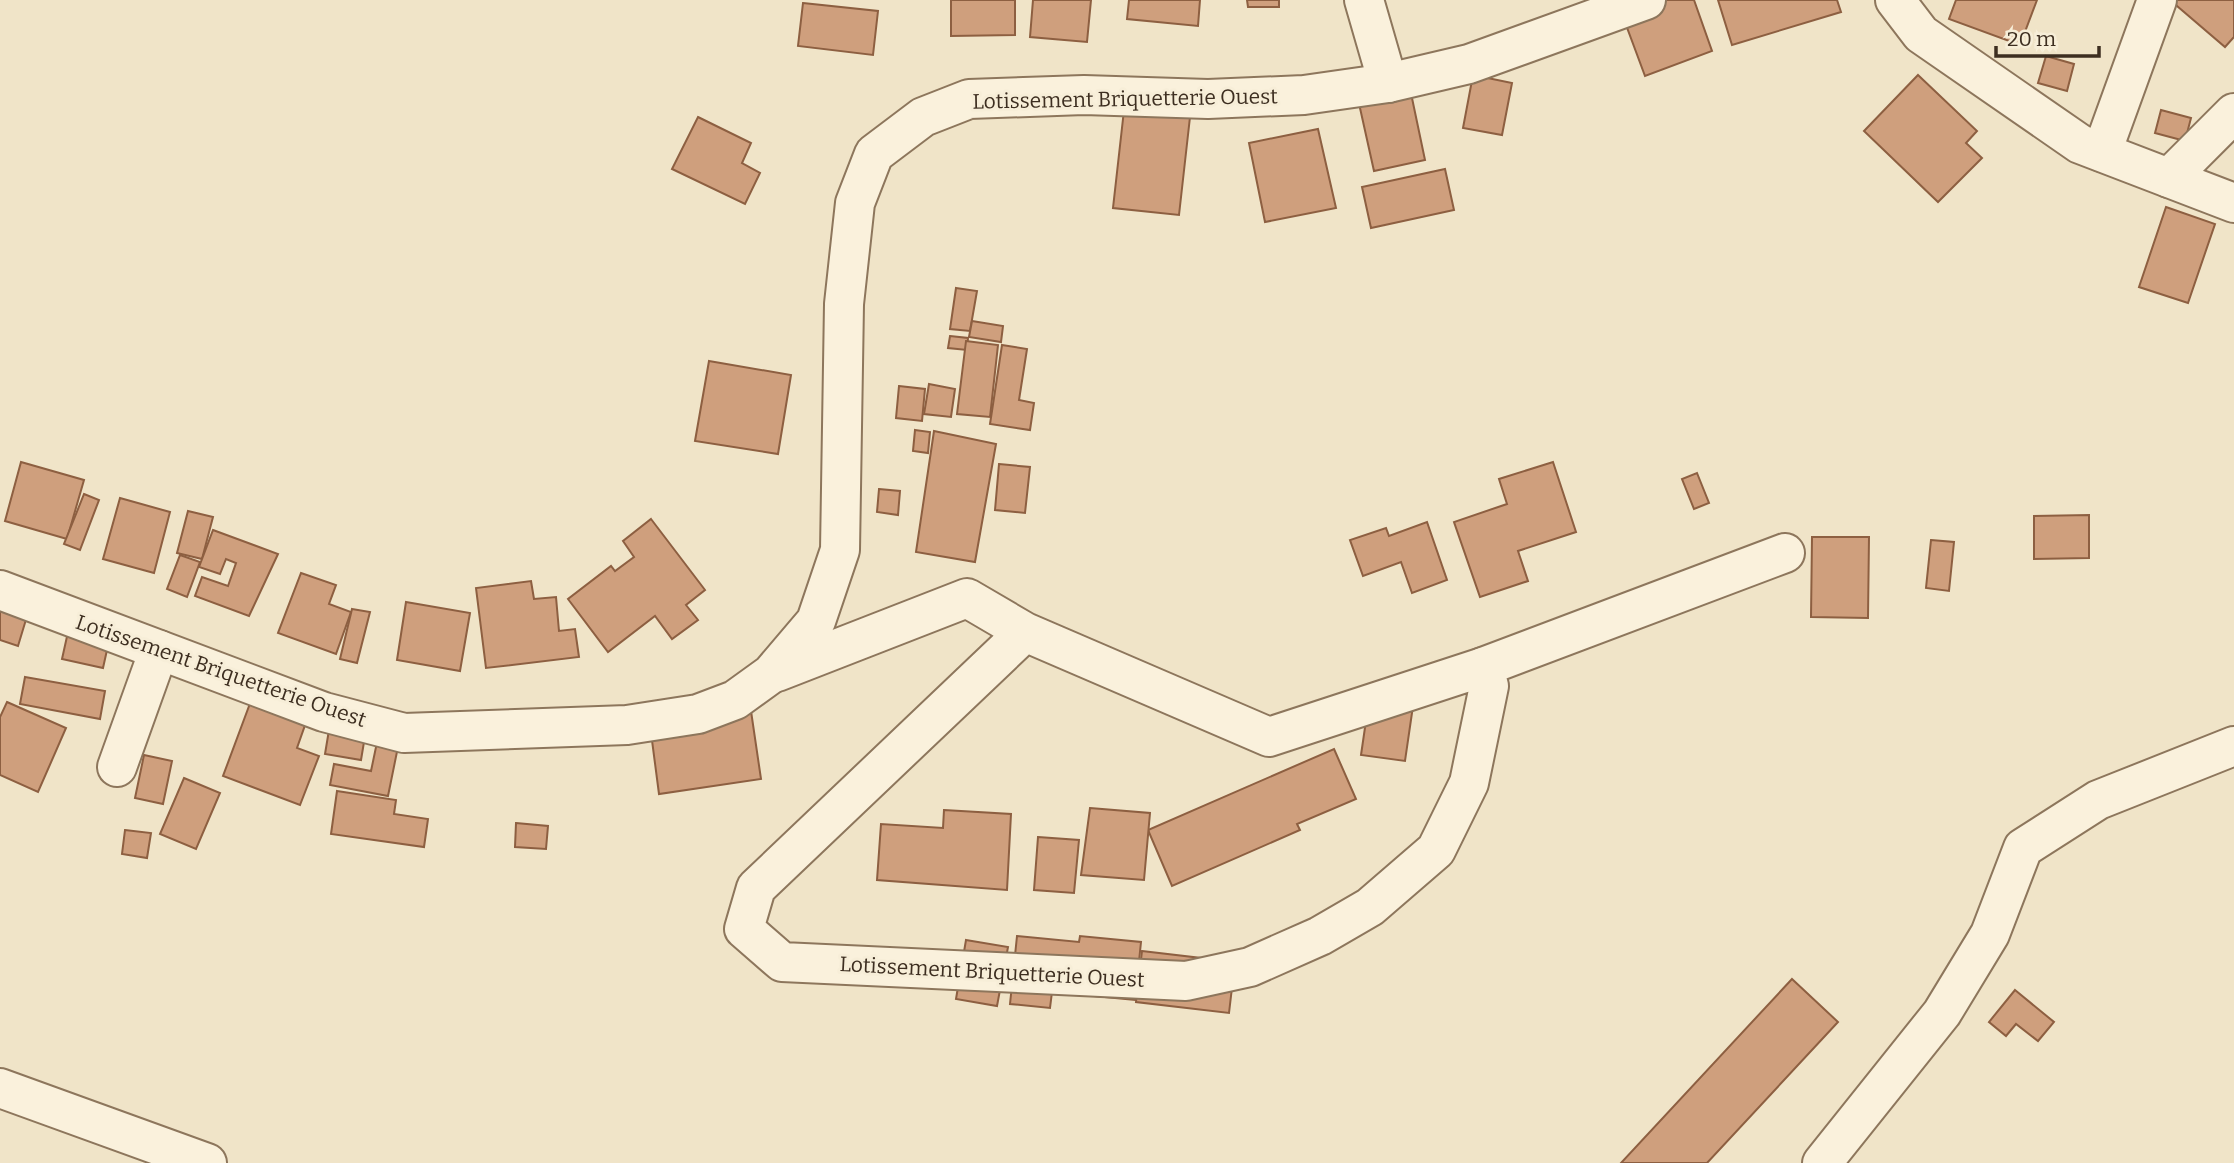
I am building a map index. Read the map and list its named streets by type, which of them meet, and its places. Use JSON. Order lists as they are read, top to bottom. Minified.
{"streets":{"street":["Lotissement Briquetterie Ouest"]},"scale_bar":"20 m"}
